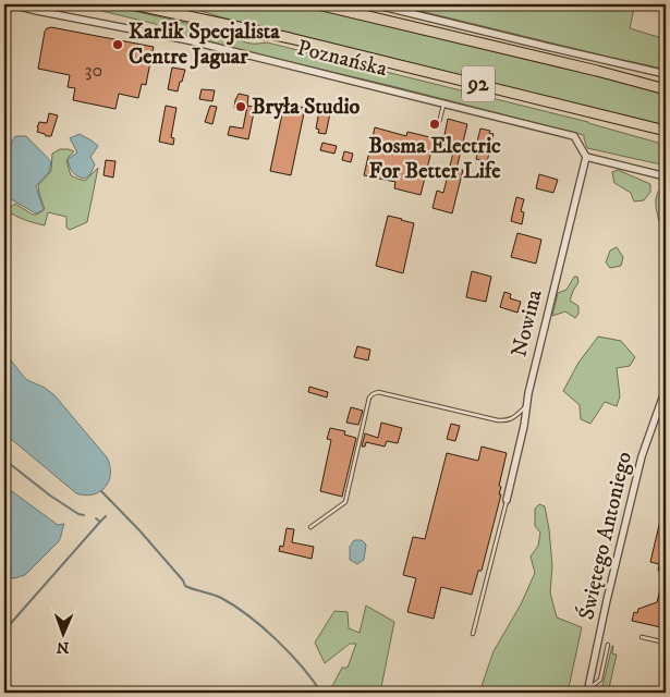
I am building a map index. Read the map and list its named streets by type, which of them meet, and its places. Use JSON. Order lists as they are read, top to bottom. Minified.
{"streets":{"main road":["Poznańska","92"],"street":["Nowina","Świętego Antoniego"]},"crossings":[["Poznańska","Nowina"]],"places":["Karlik Specjalista Centre Jaguar","Bryła Studio","Bosma Electric For Better Life"],"house_numbers":["30"],"north":"bottom"}
